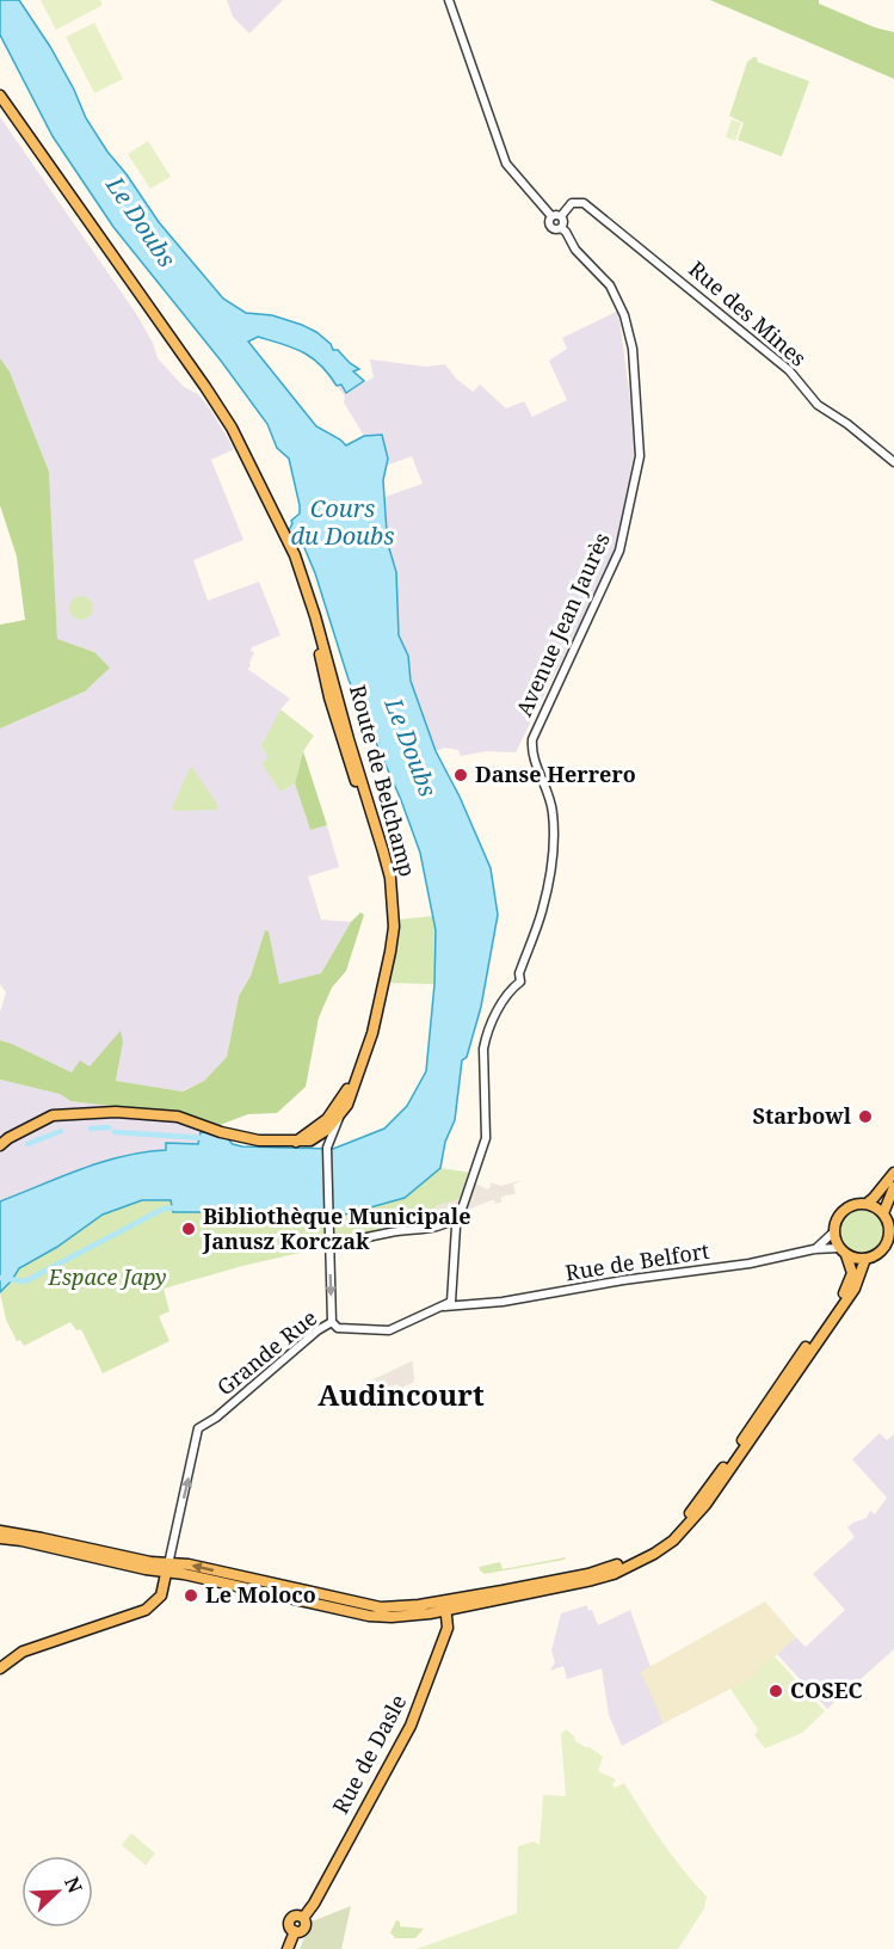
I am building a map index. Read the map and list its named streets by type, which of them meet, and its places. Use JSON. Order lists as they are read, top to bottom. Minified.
{"streets":{"main road":["Route de Belchamp","Rue de Dasle"],"street":["Rue des Mines","Avenue Jean Jaurès","Rue de Belfort","Grande Rue"]},"crossings":[["Rue des Mines","Avenue Jean Jaurès"],["Rue de Belfort","Grande Rue"]],"one_way":["Grande Rue"],"districts":["Audincourt"],"water":["Le Doubs","Cours du Doubs"],"parks":["Espace Japy"],"places":["Danse Herrero","Starbowl","Bibliothèque Municipale Janusz Korczak","Le Moloco","COSEC"],"north":"top right"}
